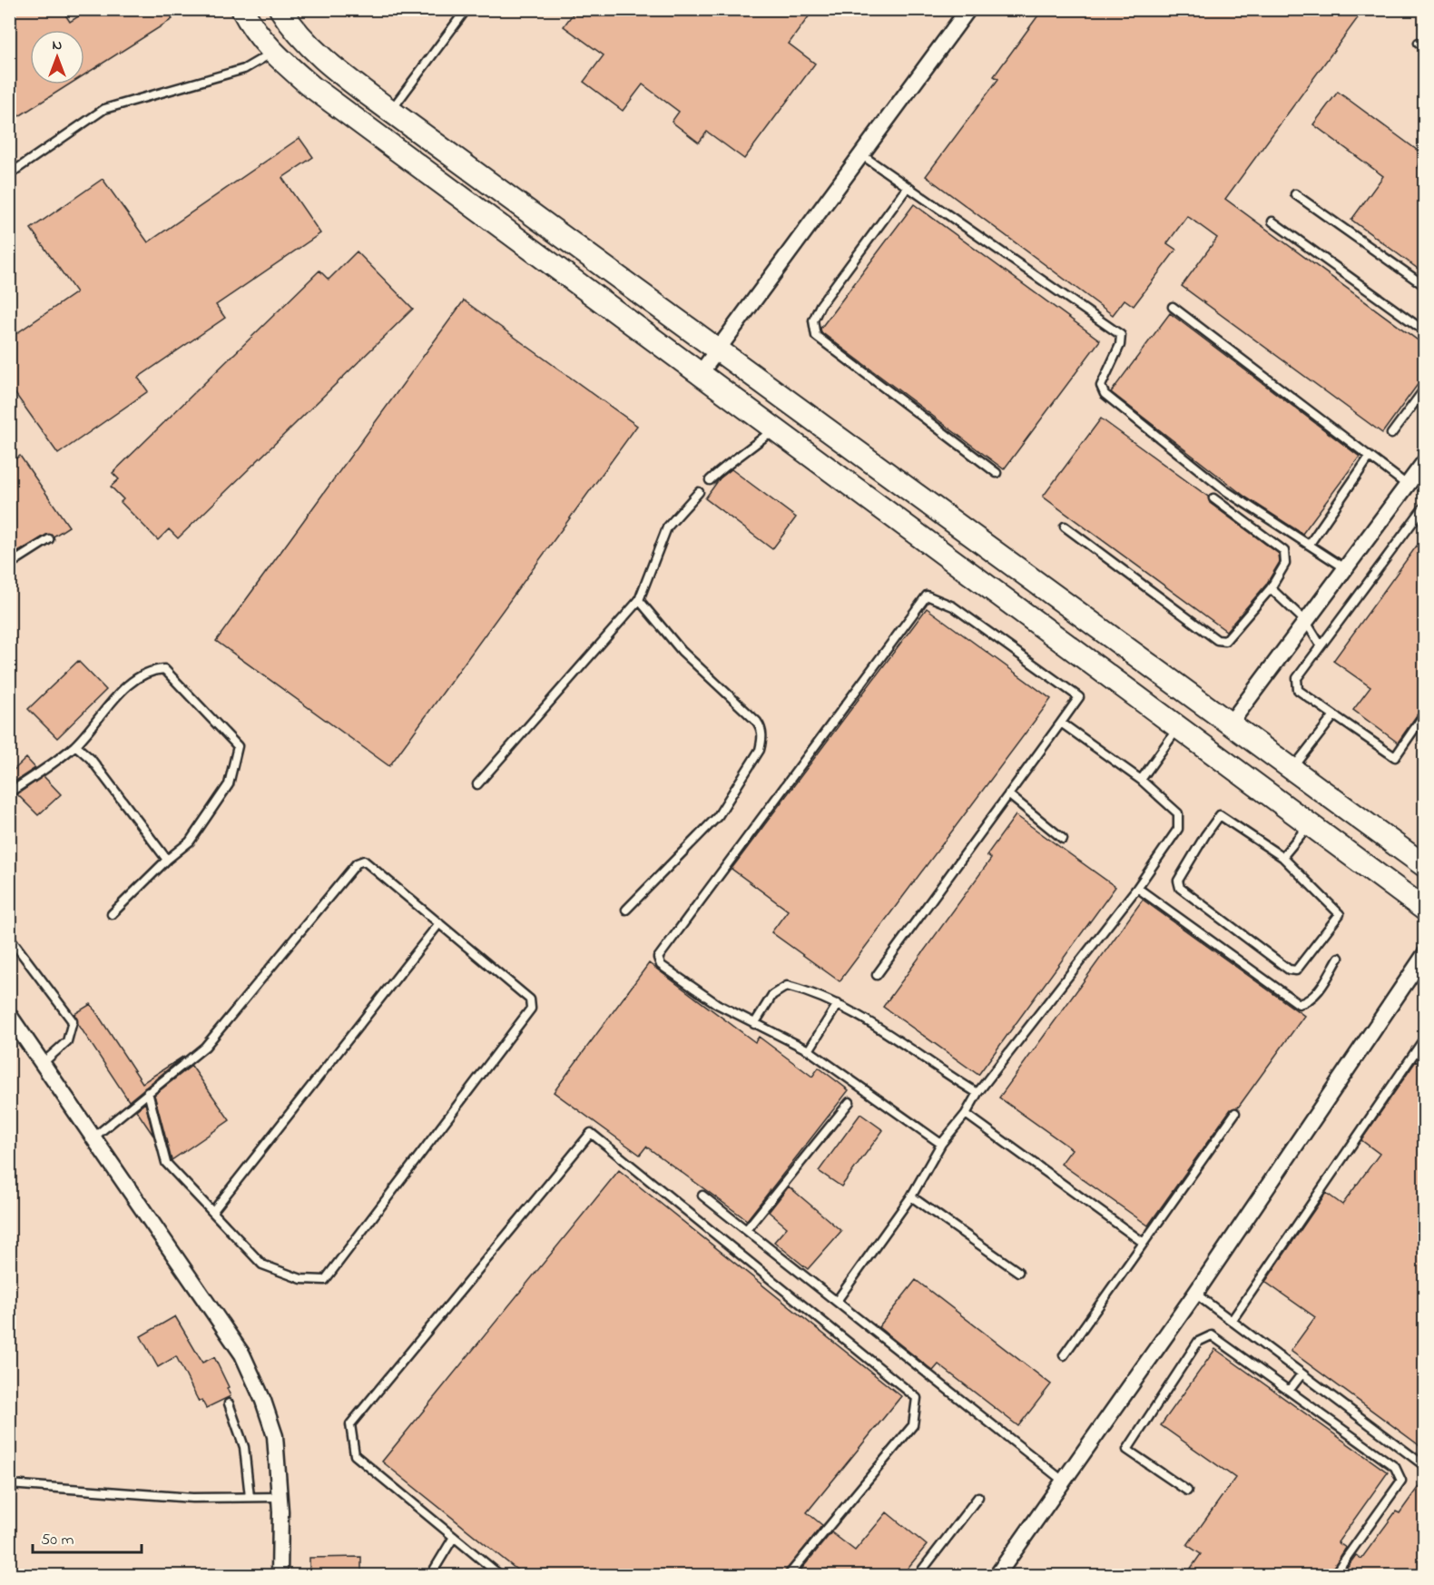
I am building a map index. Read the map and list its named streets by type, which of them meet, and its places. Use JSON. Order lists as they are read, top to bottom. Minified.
{"scale_bar":"50 m","north":"top"}
